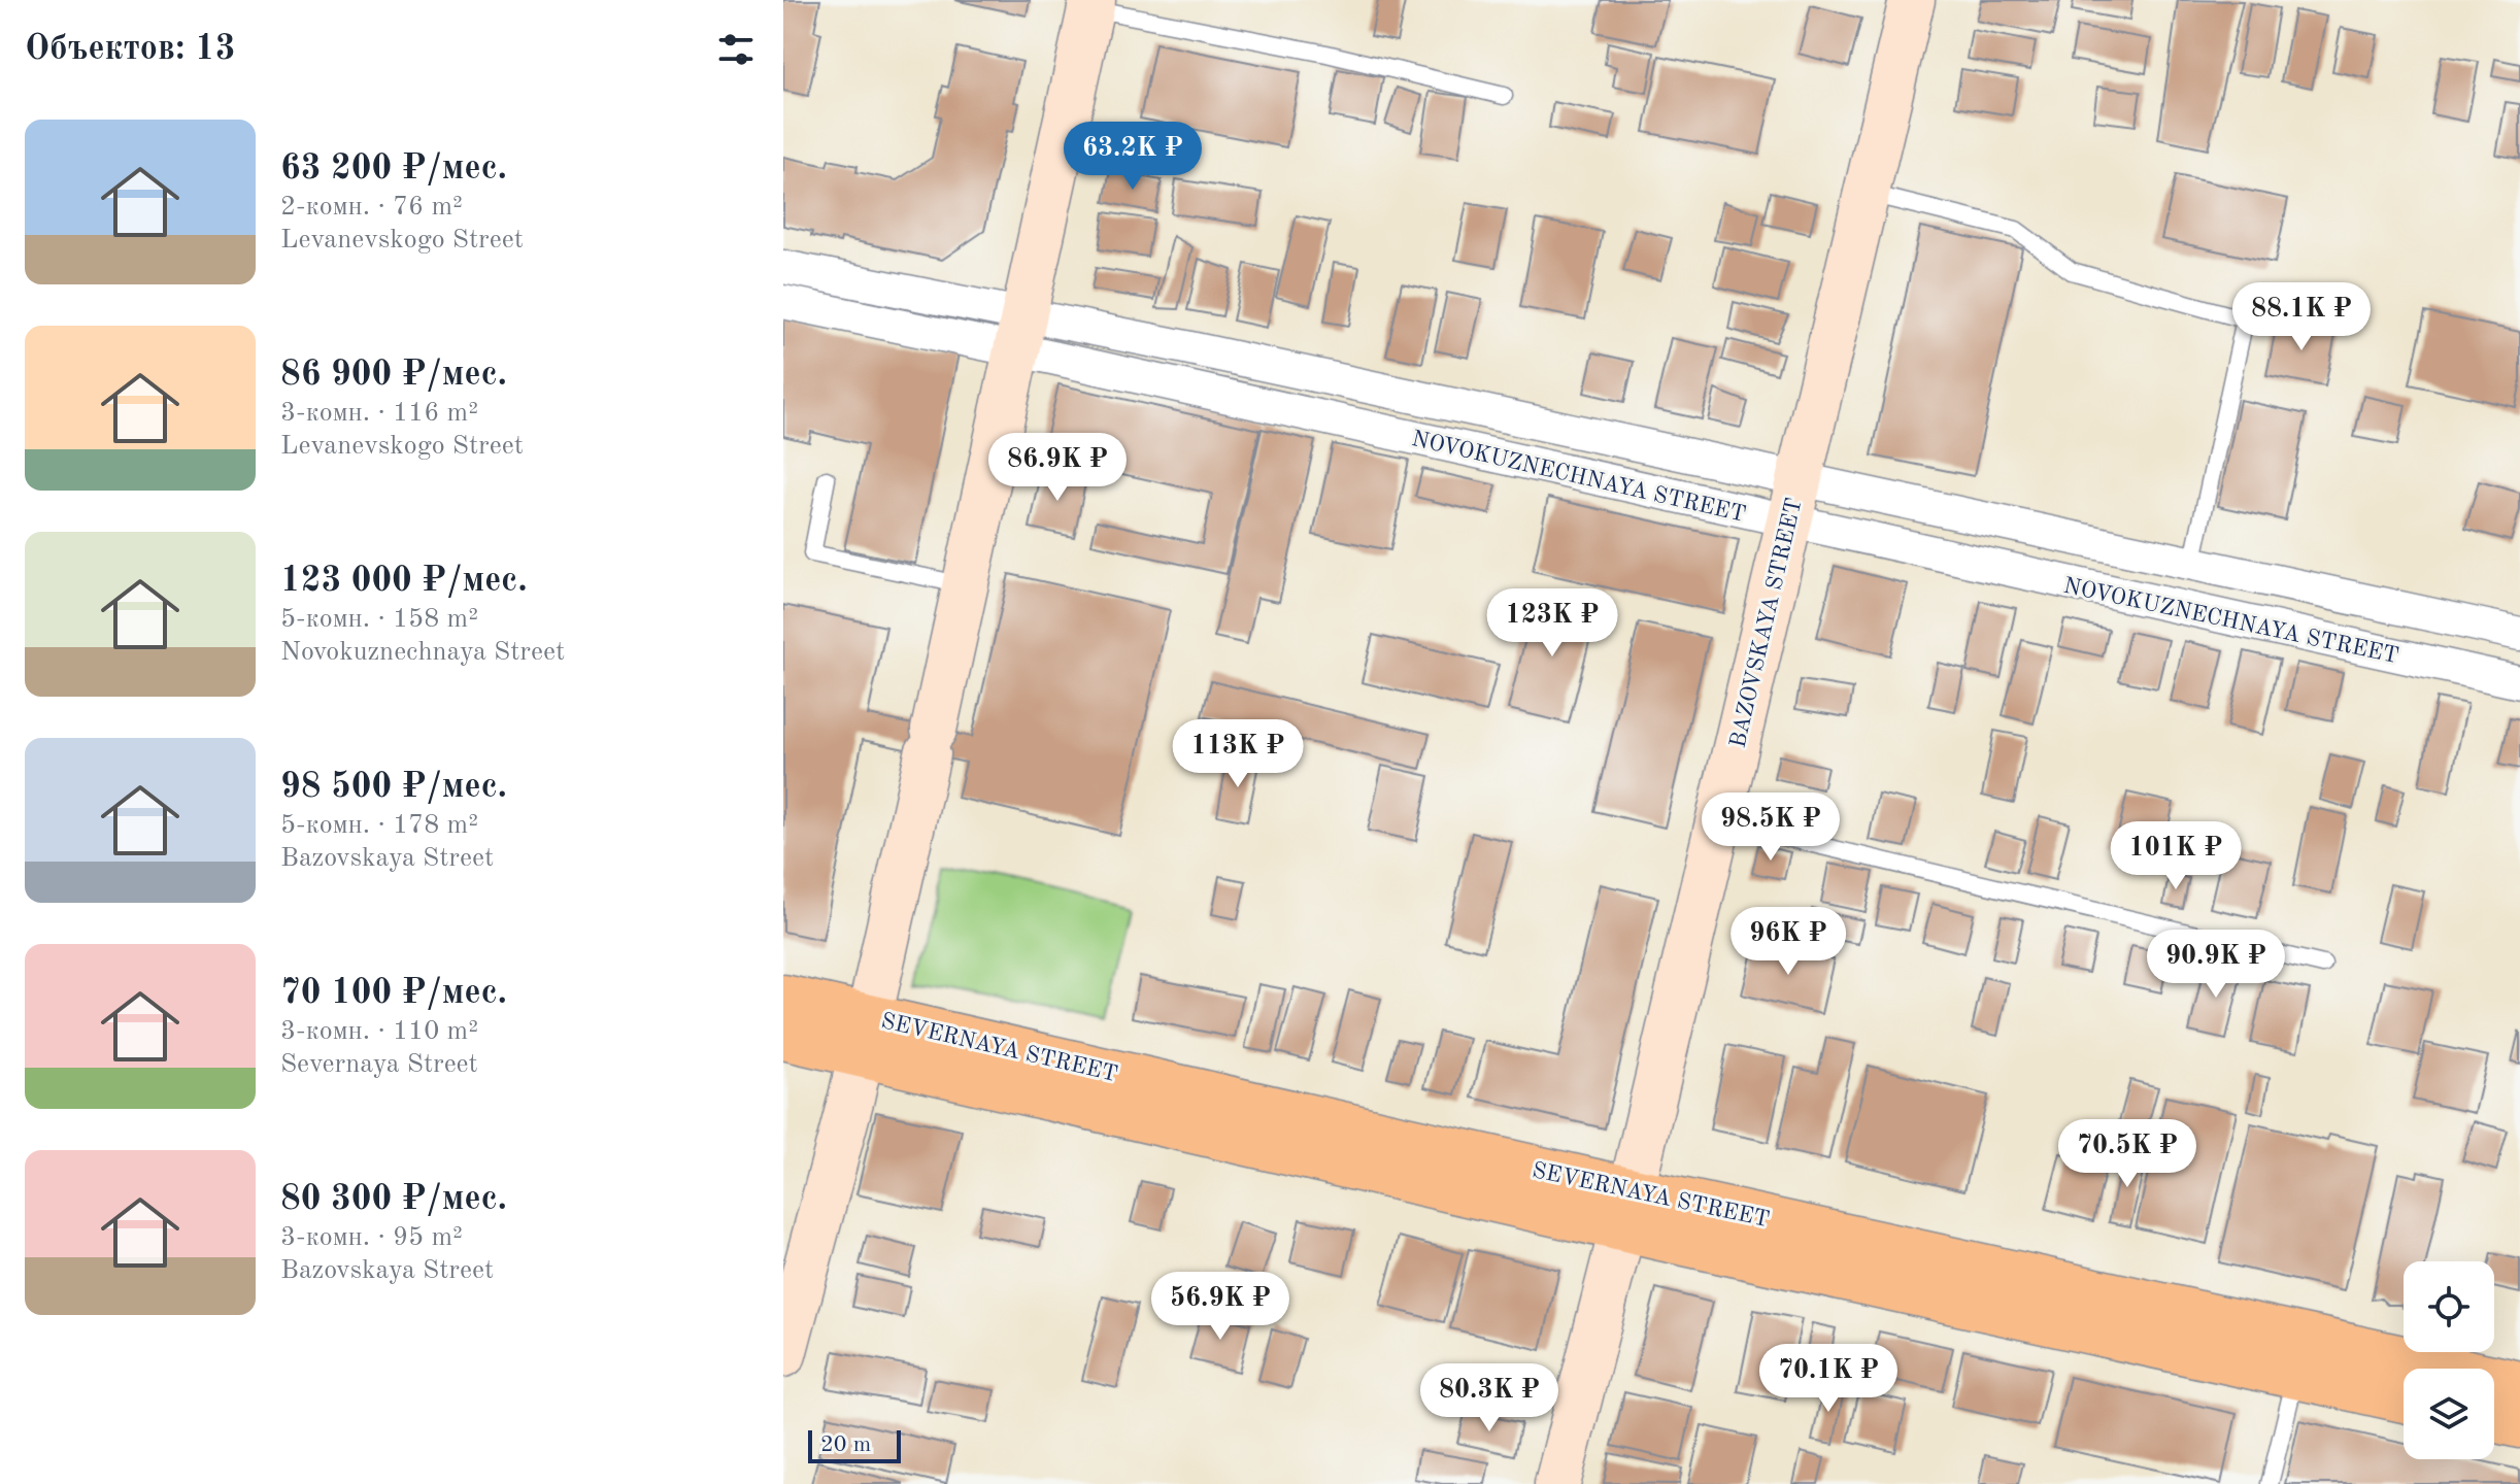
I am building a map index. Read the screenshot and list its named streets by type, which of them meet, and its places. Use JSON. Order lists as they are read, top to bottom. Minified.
{"streets":{"main road":["SEVERNAYA STREET"],"street":["NOVOKUZNECHNAYA STREET","BAZOVSKAYA STREET"]},"crossings":[["NOVOKUZNECHNAYA STREET","BAZOVSKAYA STREET"],["BAZOVSKAYA STREET","SEVERNAYA STREET"]],"scale_bar":"20 m","page":{"heading":"Объектов: 13","list":[{"name":"63 200 ₽/мес.","note":"2-комн. · 76 m² · Levanevskogo Street"},{"name":"86 900 ₽/мес.","note":"3-комн. · 116 m² · Levanevskogo Street"},{"name":"123 000 ₽/мес.","note":"5-комн. · 158 m² · Novokuznechnaya Street"},{"name":"98 500 ₽/мес.","note":"5-комн. · 178 m² · Bazovskaya Street"},{"name":"70 100 ₽/мес.","note":"3-комн. · 110 m² · Severnaya Street"},{"name":"80 300 ₽/мес.","note":"3-комн. · 95 m² · Bazovskaya Street"}],"price":["63.2K ₽","88.1K ₽","86.9K ₽","123K ₽","113K ₽","98.5K ₽","101K ₽","96K ₽","90.9K ₽","70.5K ₽","56.9K ₽","70.1K ₽","80.3K ₽"],"scale":"20 m"}}
